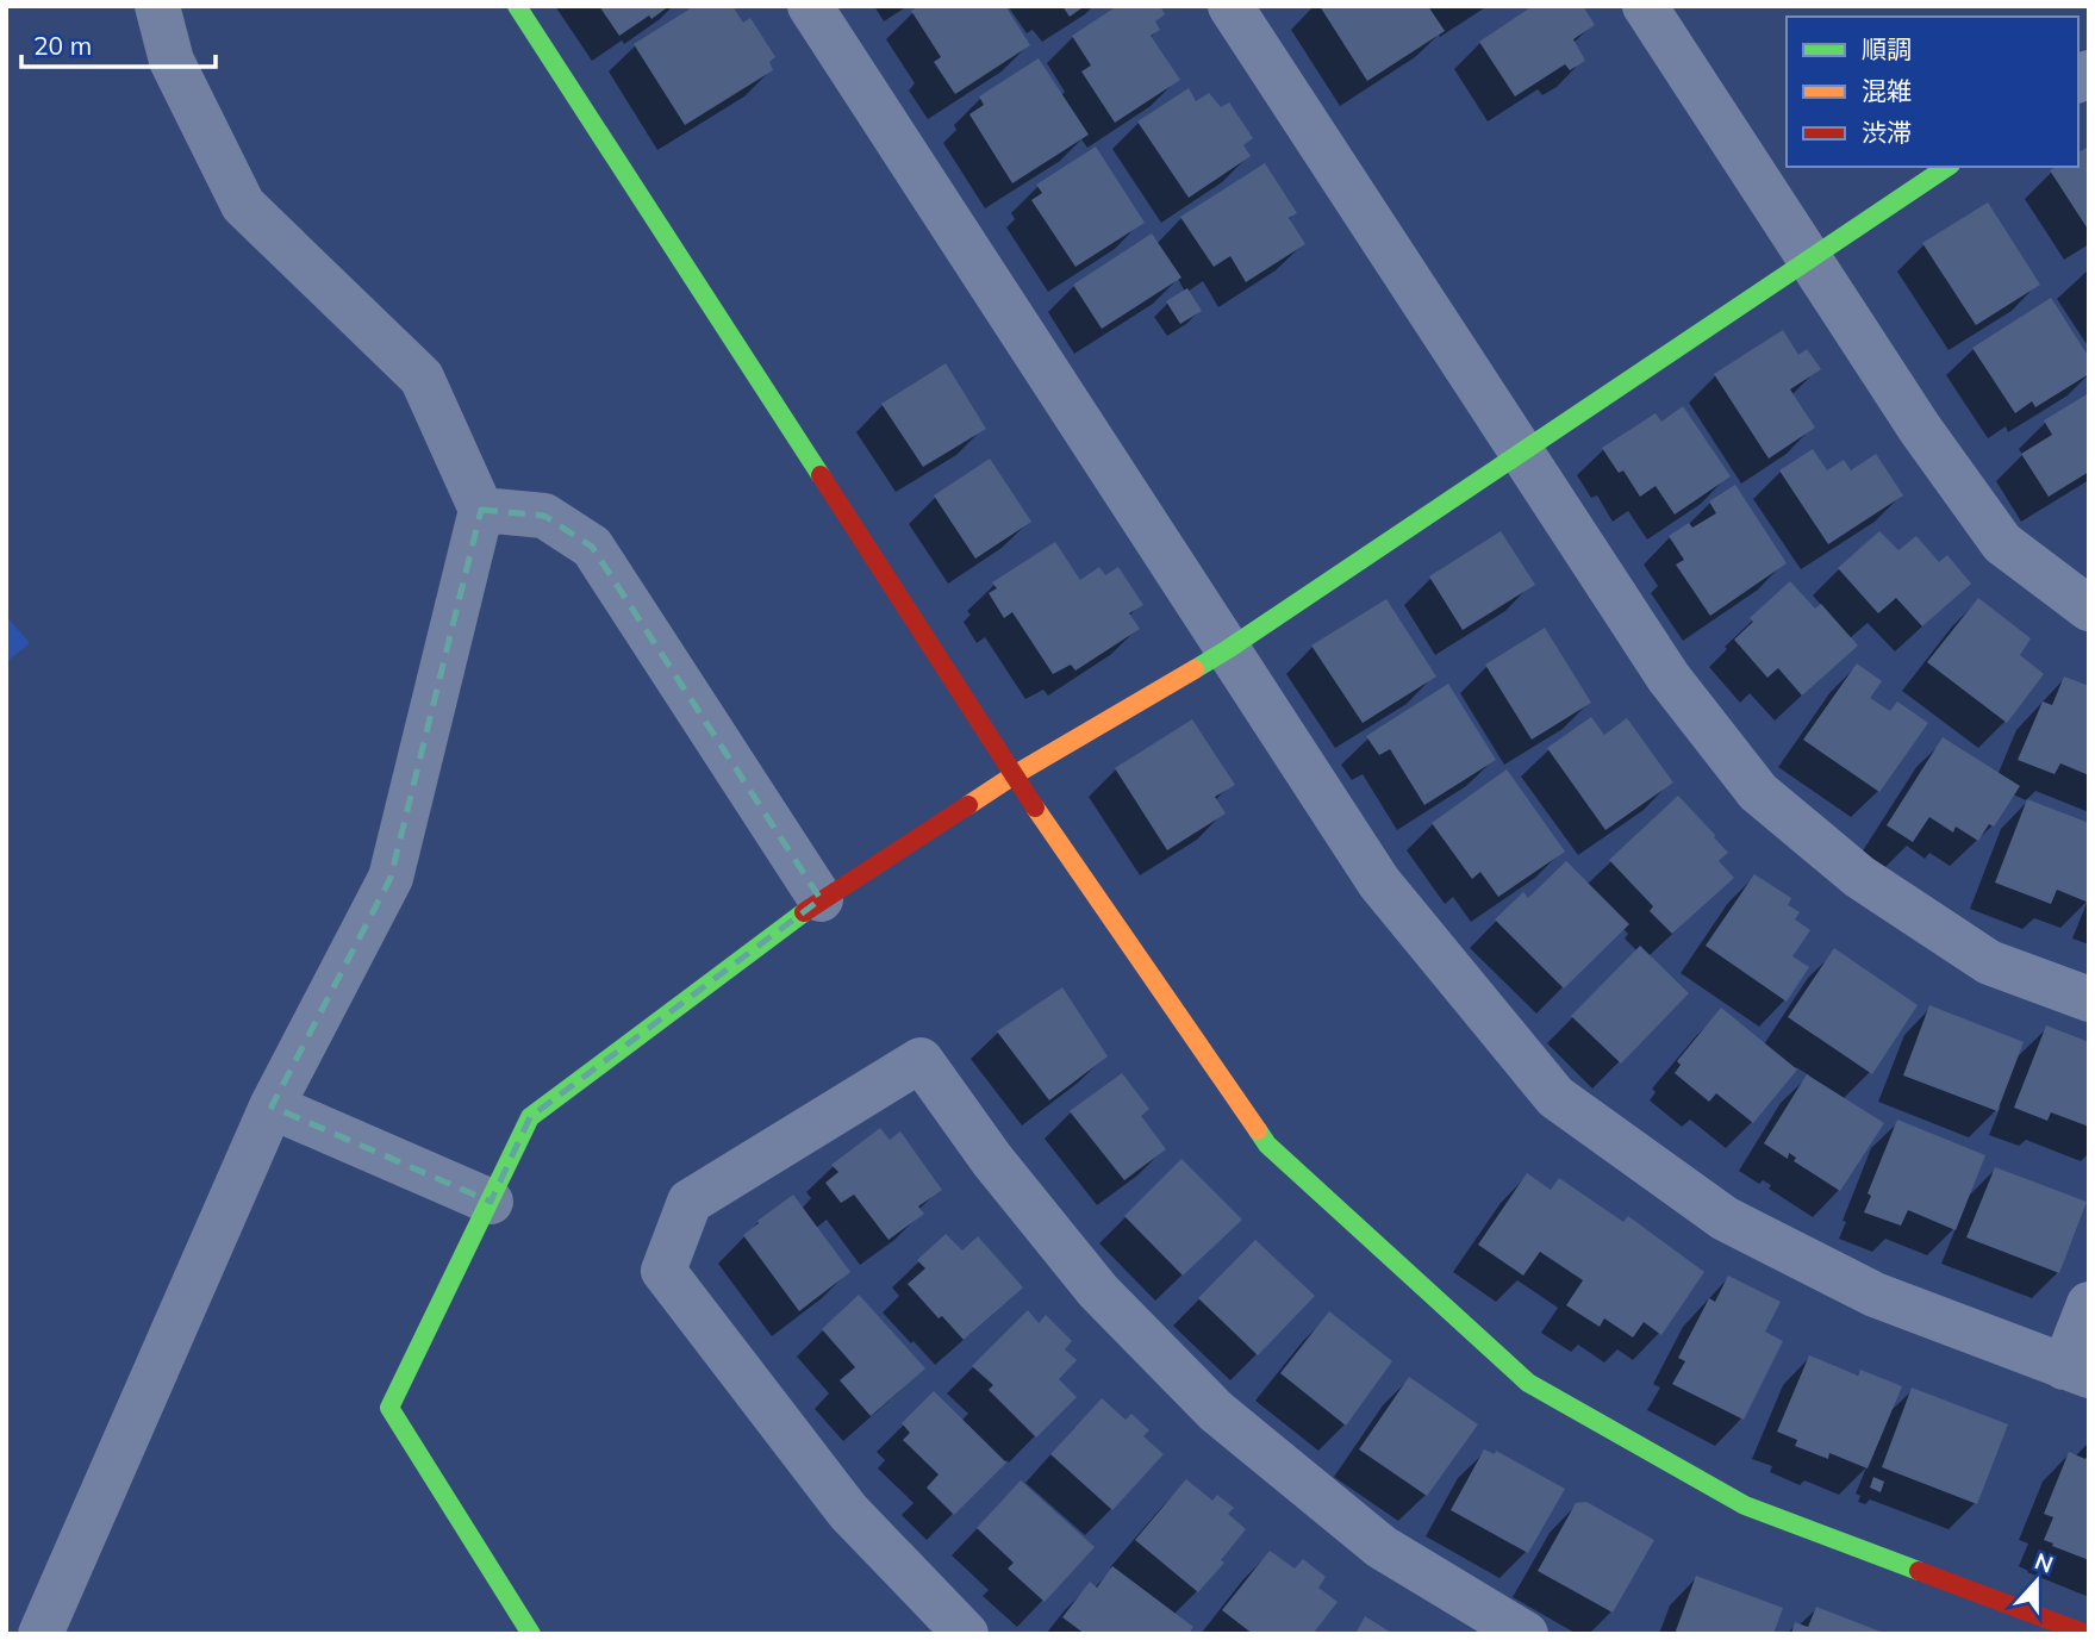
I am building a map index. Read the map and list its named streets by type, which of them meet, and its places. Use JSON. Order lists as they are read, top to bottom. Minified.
{"legend":["順調","混雑","渋滞"],"scale_bar":"20 m","north":"top"}
